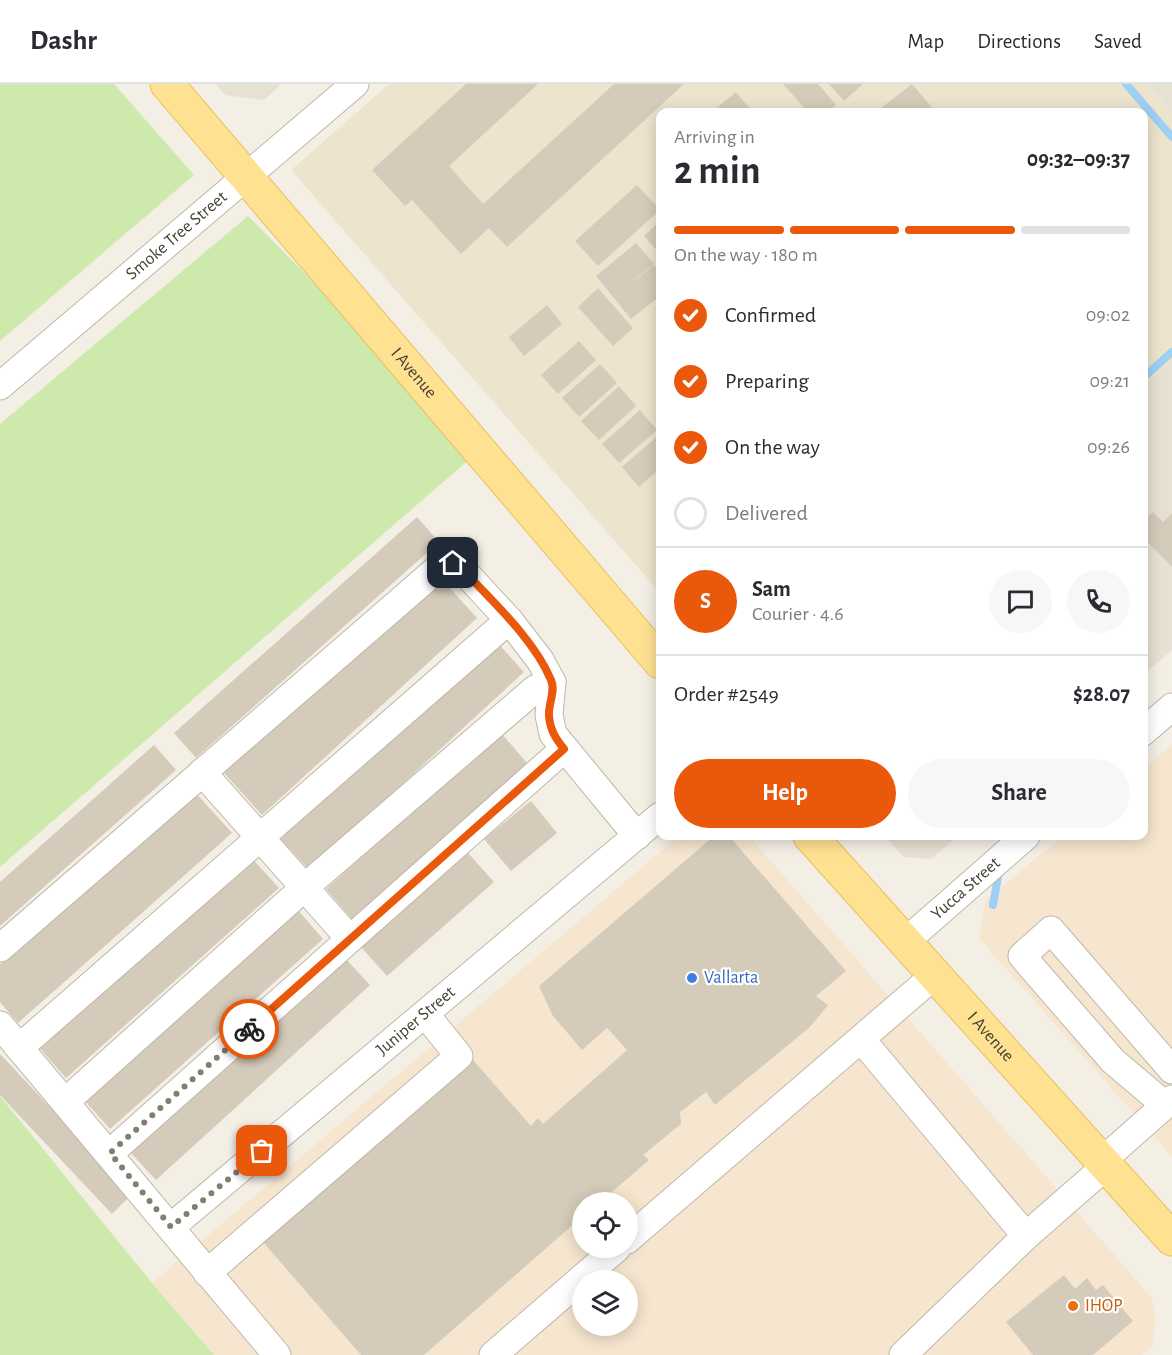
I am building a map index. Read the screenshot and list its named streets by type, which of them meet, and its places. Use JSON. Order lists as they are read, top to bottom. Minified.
{"streets":{"main road":["I Avenue"],"street":["Smoke Tree Street","Yucca Street","Juniper Street"]},"crossings":[["Smoke Tree Street","I Avenue"],["I Avenue","Yucca Street"]],"places":["Vallarta","IHOP"],"page":{"header":"Dashr","nav":["Map","Directions","Saved"],"heading":["2 min","Arriving in","09:32–09:37"],"panel":["Sam","Courier · 4.6","Order #2549","$28.07"],"bar":"On the way · 180 m","list":[["Confirmed","09:02"],["Preparing","09:21"],["On the way","09:26"],"Delivered"],"round":"S","buttons":["Help","Share"]}}
